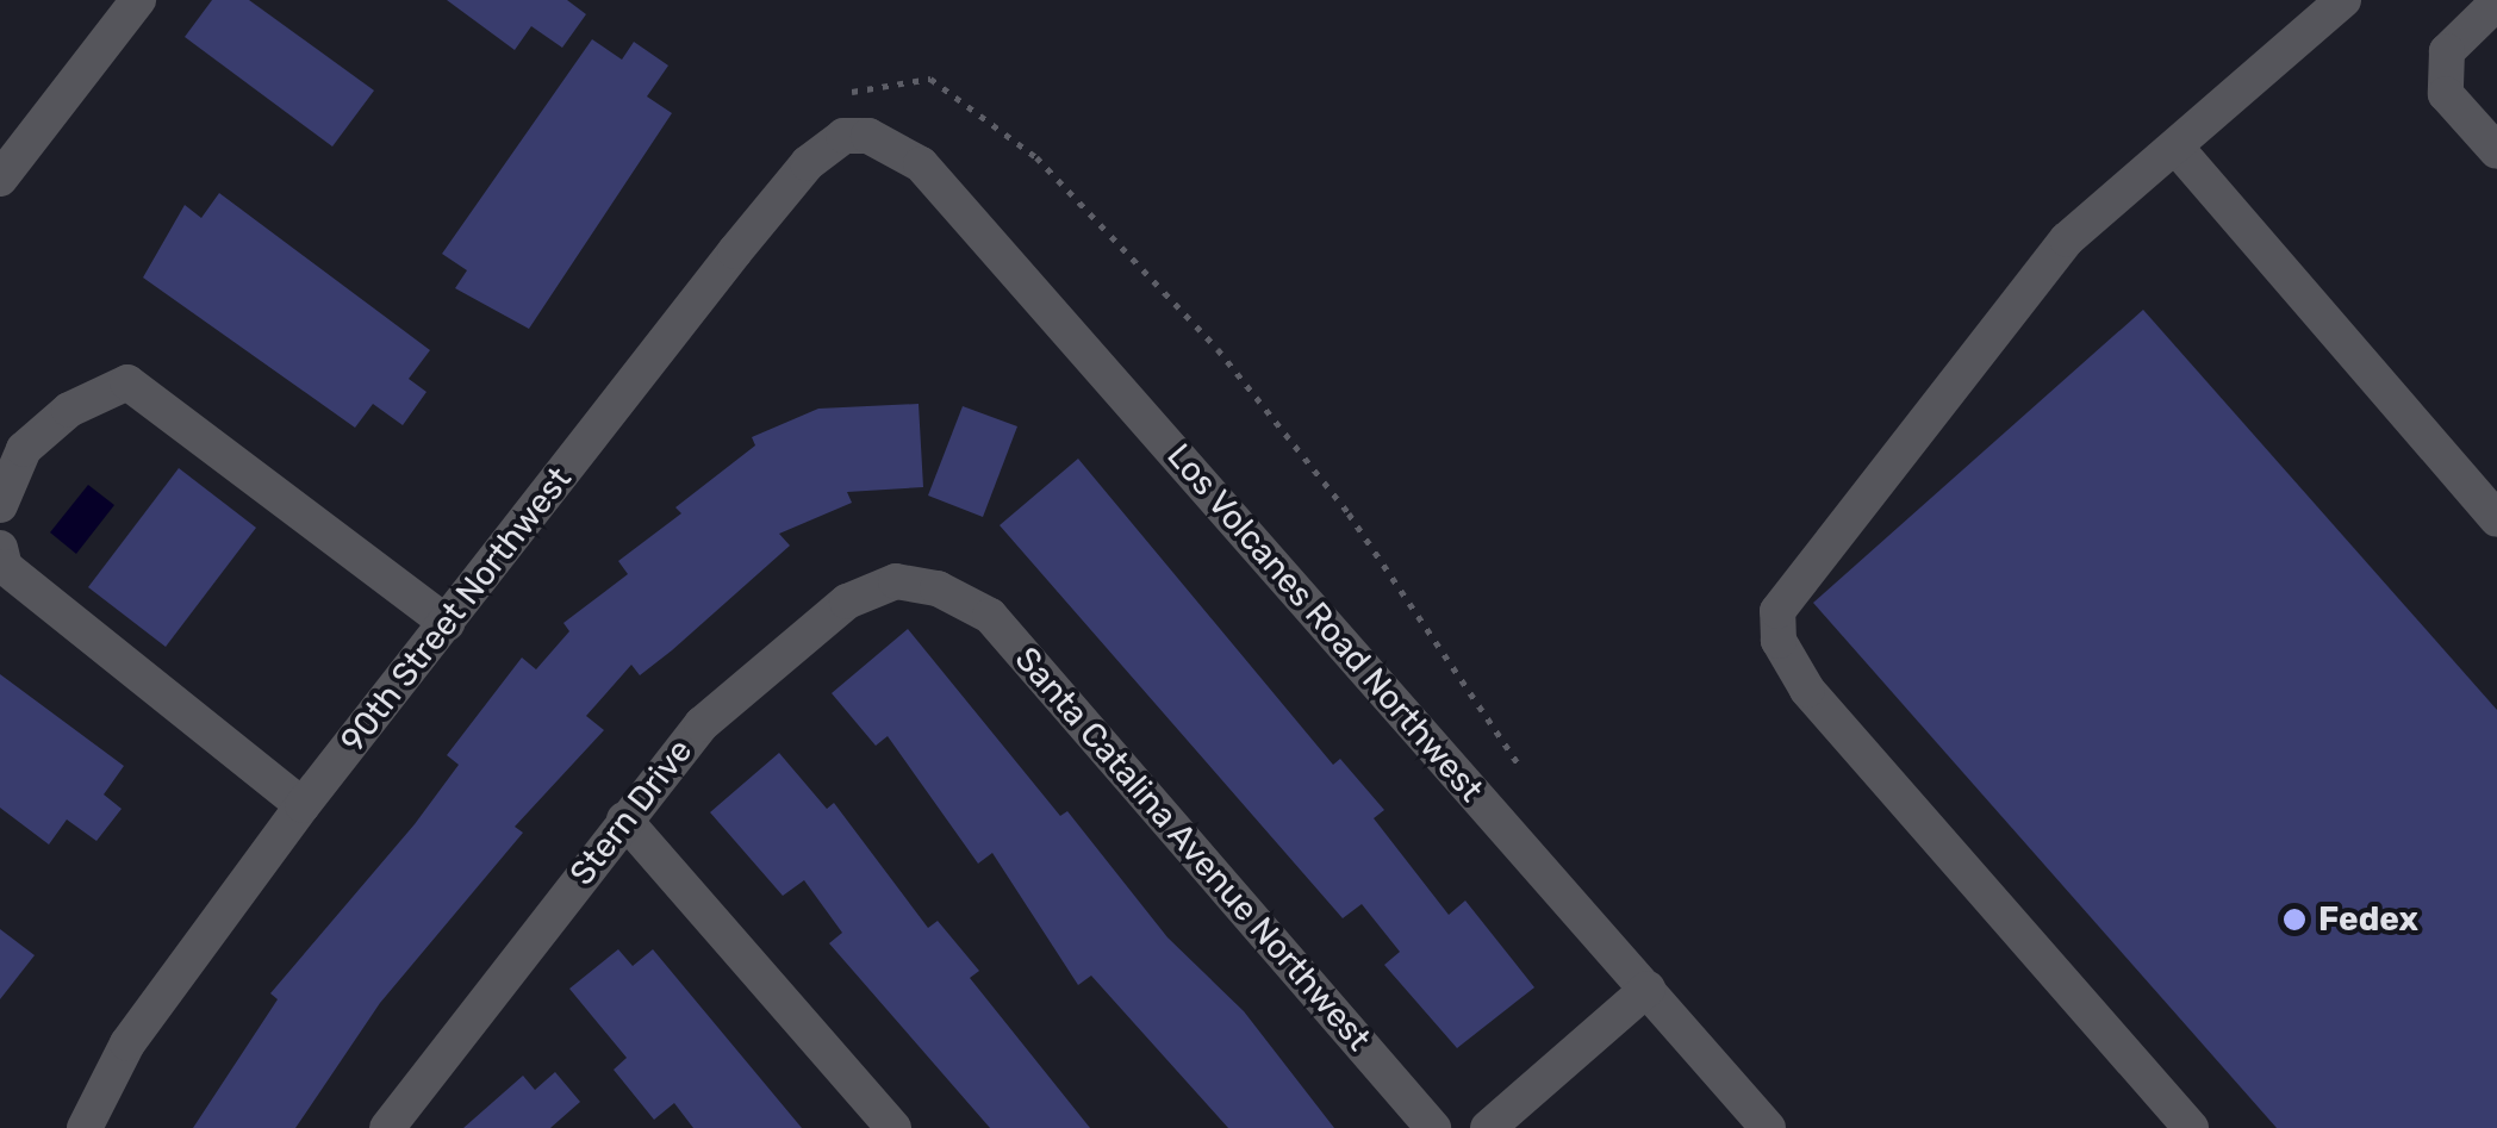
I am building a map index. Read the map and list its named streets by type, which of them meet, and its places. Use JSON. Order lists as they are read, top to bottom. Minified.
{"streets":{"street":["90th Street Northwest","Los Volcanes Road Northwest","Stern Drive","Santa Catalina Avenue Northwest"]},"crossings":[["90th Street Northwest","Los Volcanes Road Northwest"],["Stern Drive","Santa Catalina Avenue Northwest"]],"places":["Fedex"]}
